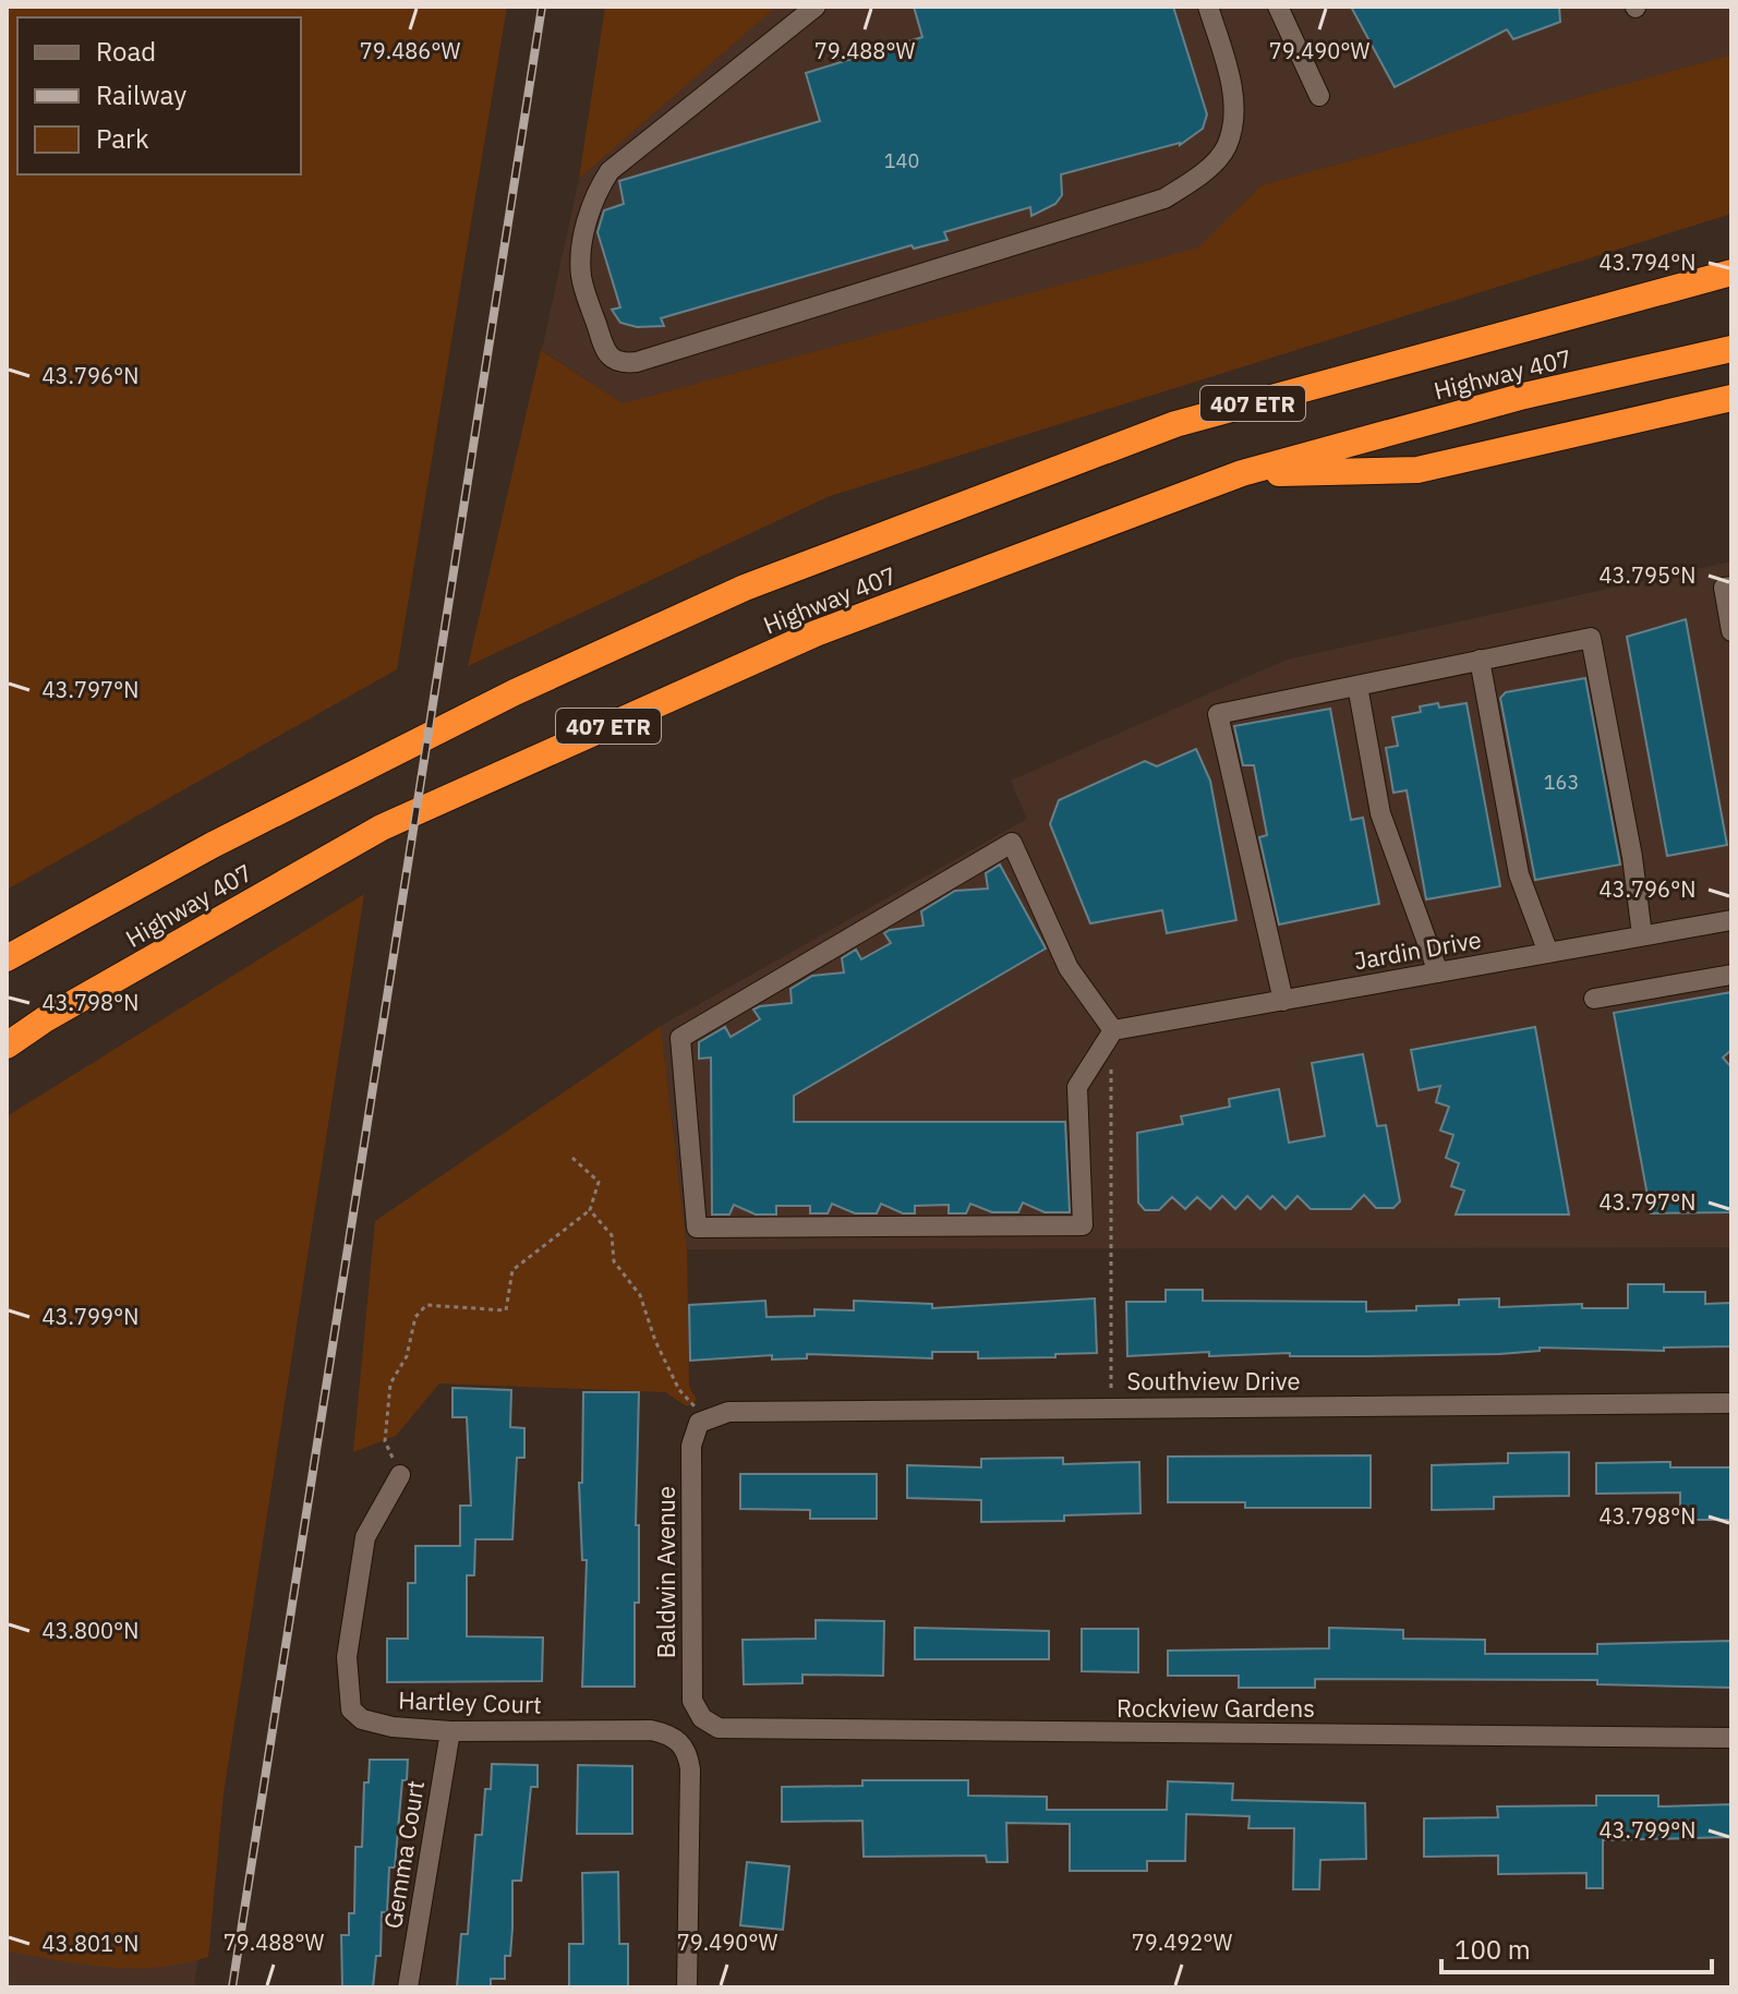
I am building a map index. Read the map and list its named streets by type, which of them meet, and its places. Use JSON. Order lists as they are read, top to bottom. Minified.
{"streets":{"highway":["Highway 407","407 ETR"],"street":["Jardin Drive","Southview Drive","Baldwin Avenue","Hartley Court","Rockview Gardens","Gemma Court"]},"crossings":[["Southview Drive","Baldwin Avenue"],["Baldwin Avenue","Rockview Gardens"],["Hartley Court","Gemma Court"]],"house_numbers":["140","163"],"legend":["Road","Railway","Park"],"scale_bar":"100 m","coordinates":["79.486°W","79.488°W","79.490°W","43.794°N","43.796°N","43.795°N","43.797°N","43.798°N","43.799°N","43.800°N","79.492°W","43.801°N"]}
